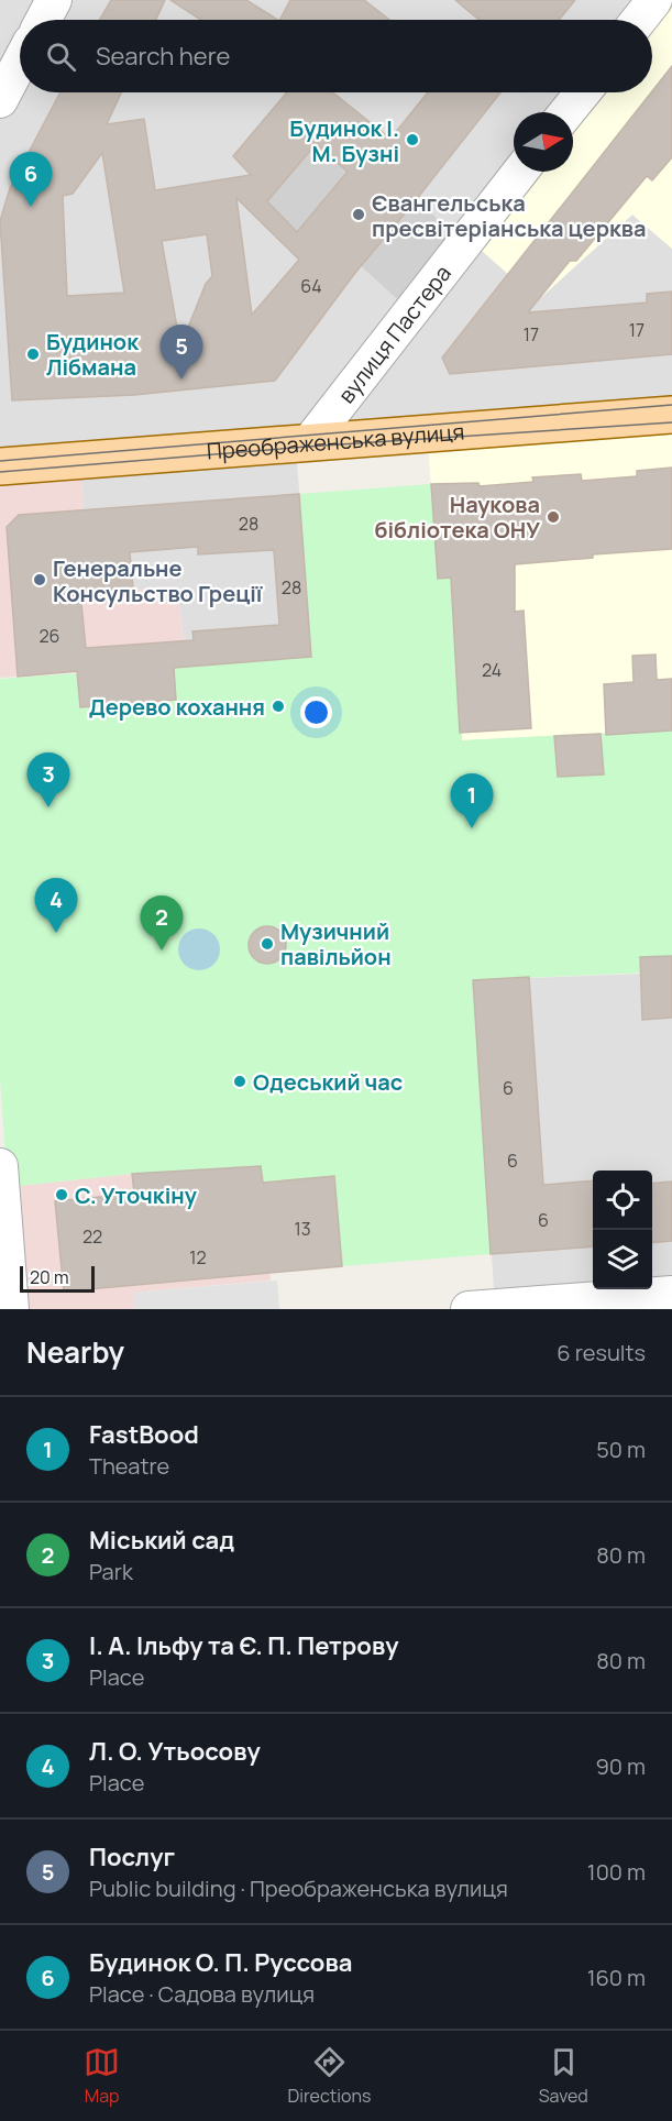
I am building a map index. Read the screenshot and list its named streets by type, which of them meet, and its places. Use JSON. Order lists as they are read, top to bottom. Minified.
{"streets":{"main road":["Преображенська вулиця"],"street":["вулиця Пастера"]},"crossings":[["вулиця Пастера","Преображенська вулиця"]],"places":["Будинок І. М. Бузні","Євангельська пресвітеріанська церква","Будинок Лібмана","Наукова бібліотека ОНУ","Генеральне Консульство Греції","Дерево кохання","Музичний павільйон","Одеський час","С. Уточкіну"],"house_numbers":["64","17","17","28","28","26","24","6","6","6","13","22","12"],"scale_bar":"20 m","north":"right","page":{"search":"Search here","pins":["6","5","3","1","4","2"],"scale":"20 m","heading":["Nearby","6 results"],"list":[{"mark":"1","name":"FastBood","note":"Theatre","value":"50 m"},{"mark":"2","name":"Міський сад","note":"Park","value":"80 m"},{"mark":"3","name":"І. А. Ільфу та Є. П. Петрову","note":"Place","value":"80 m"},{"mark":"4","name":"Л. О. Утьосову","note":"Place","value":"90 m"},{"mark":"5","name":"Послуг","note":"Public building · Преображенська вулиця","value":"100 m"},{"mark":"6","name":"Будинок О. П. Руссова","note":"Place · Садова вулиця","value":"160 m"}],"nav":["Map","Directions","Saved"]}}
